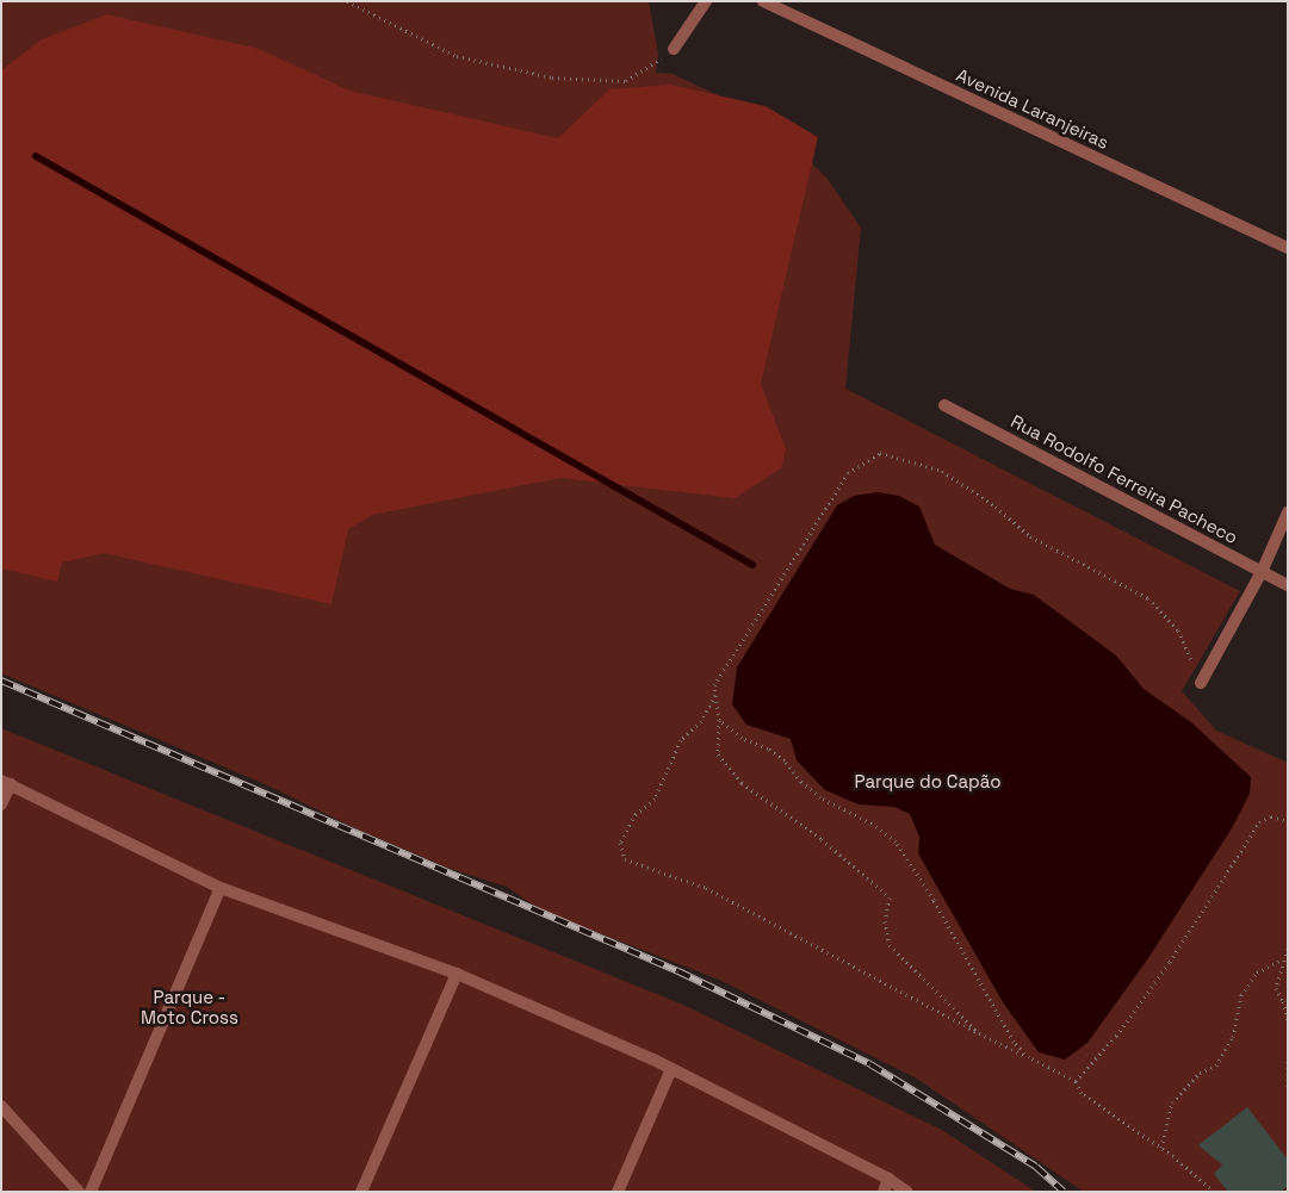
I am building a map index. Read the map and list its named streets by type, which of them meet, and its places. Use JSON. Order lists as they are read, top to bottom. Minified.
{"streets":{"street":["Avenida Laranjeiras","Rua Rodolfo Ferreira Pacheco"]},"parks":["Parque do Capão","Parque - Moto Cross"]}
